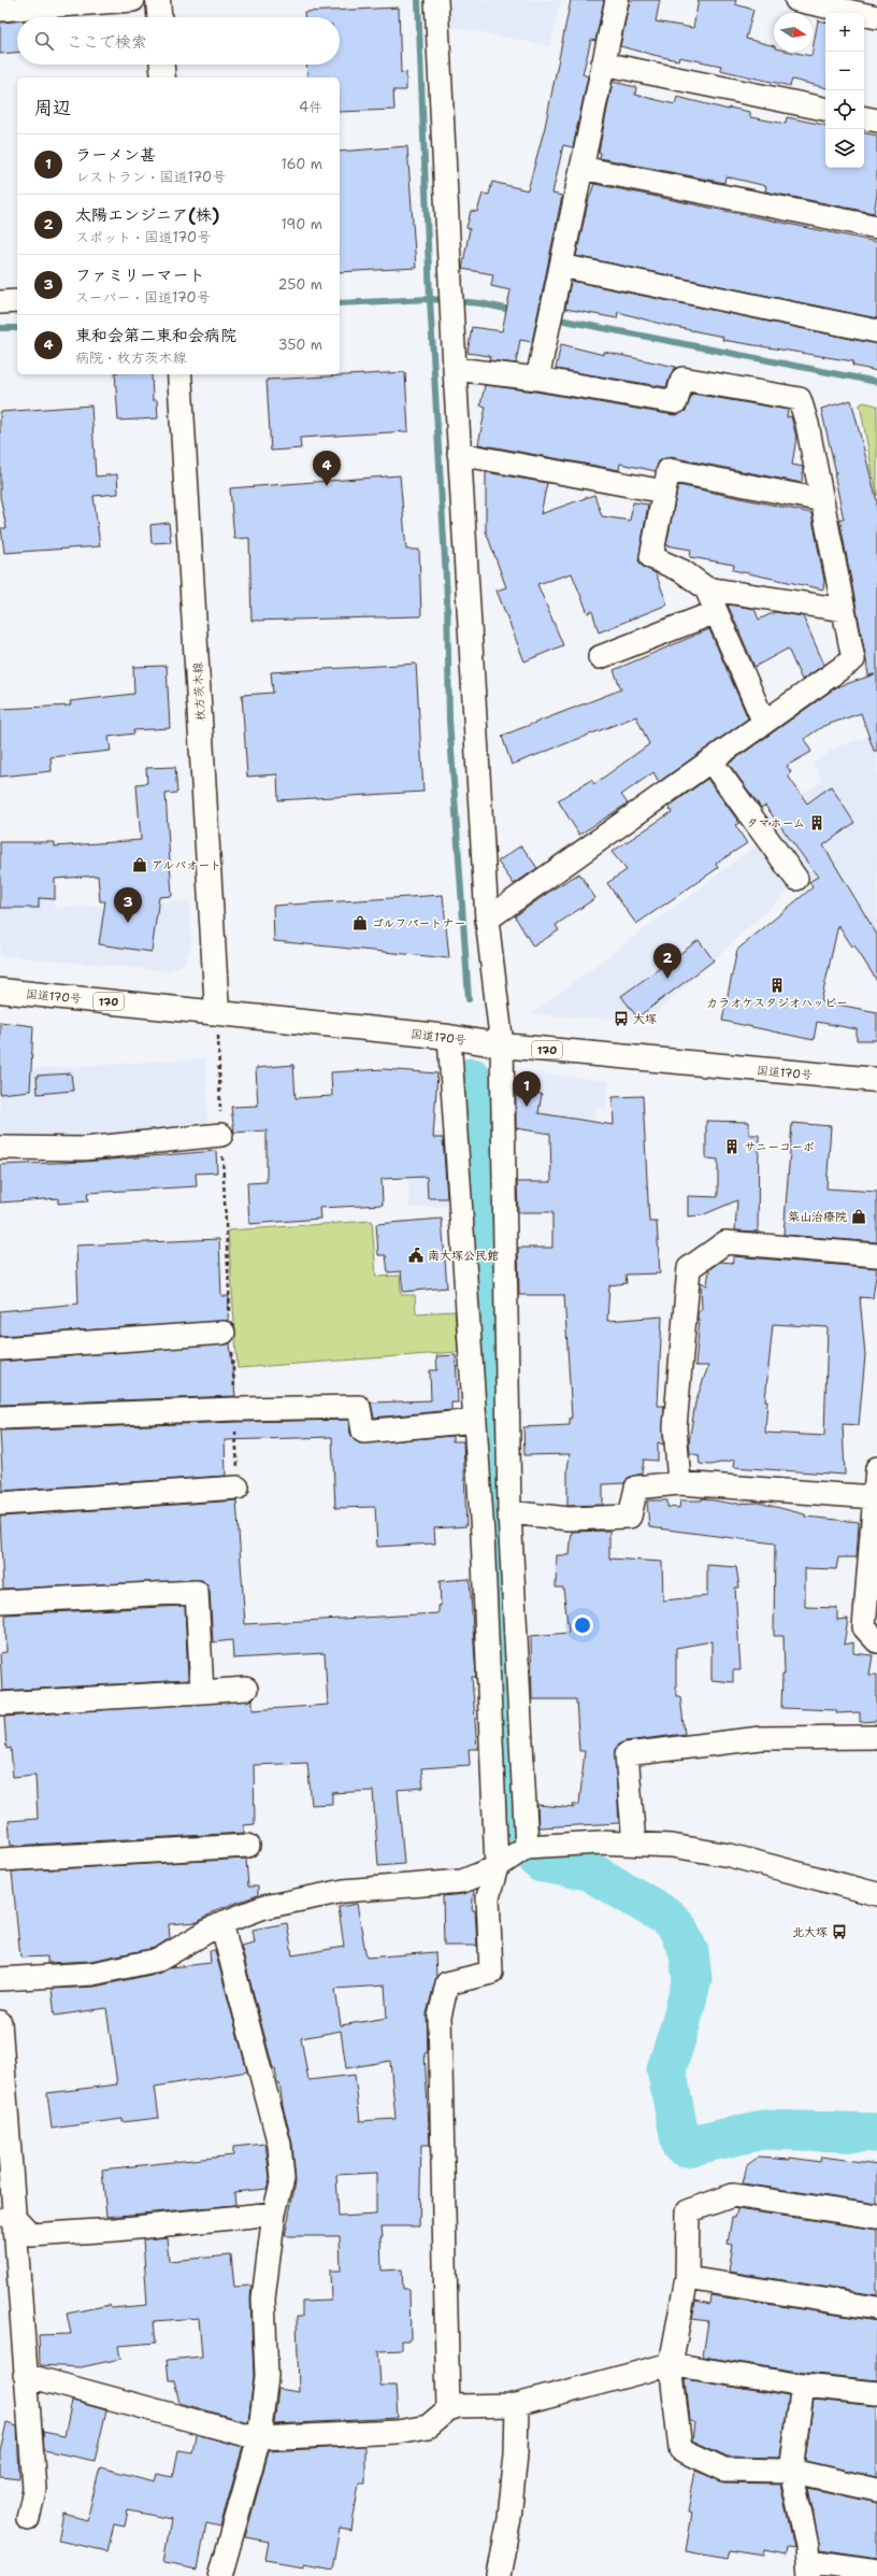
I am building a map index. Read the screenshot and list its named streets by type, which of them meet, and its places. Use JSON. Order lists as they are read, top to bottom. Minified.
{"streets":{"main road":["枚方茨木線","国道170号","170"]},"crossings":[["枚方茨木線","国道170号"]],"places":{"building":["タマホーム","カラオケスタジオハッピー","サニーコーポ"],"shop":["アルバオート","ゴルフパートナー","築山治療院"],"bus stop":["大塚","北大塚"],"public building":["南大塚公民館"]},"north":"right","page":{"map_buttons":["+","−"],"search":"ここで検索","heading":["周辺","4件"],"list":[{"mark":"1","name":"ラーメン甚","note":"レストラン · 国道170号","value":"160 m"},{"mark":"2","name":"太陽エンジニア(株)","note":"スポット · 国道170号","value":"190 m"},{"mark":"3","name":"ファミリーマート","note":"スーパー · 国道170号","value":"250 m"},{"mark":"4","name":"東和会第二東和会病院","note":"病院 · 枚方茨木線","value":"350 m"}],"pins":["4","3","2","1"]}}
